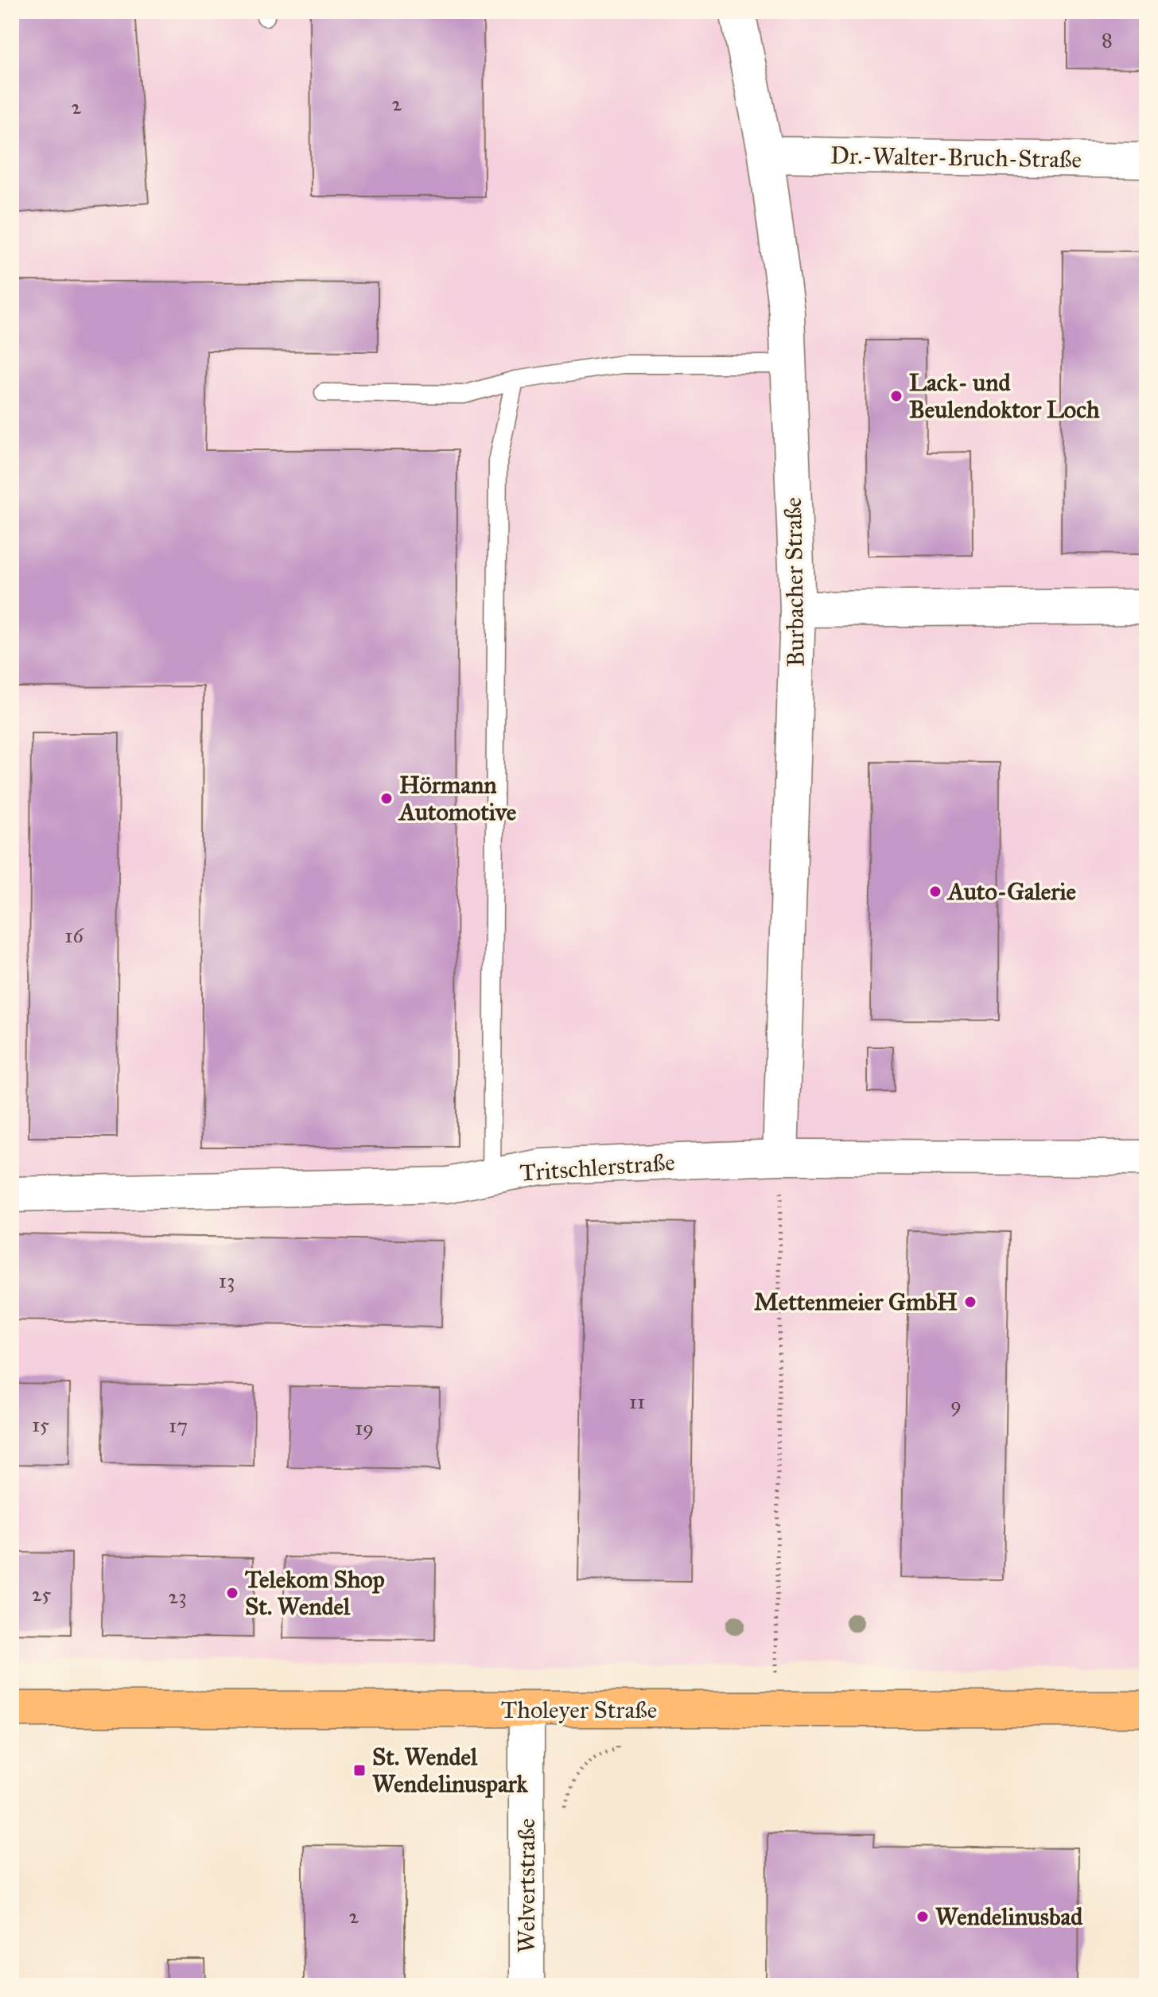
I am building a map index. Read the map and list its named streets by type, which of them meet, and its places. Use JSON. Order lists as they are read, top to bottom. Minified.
{"streets":{"main road":["Tholeyer Straße"],"street":["Dr.-Walter-Bruch-Straße","Burbacher Straße","Tritschlerstraße","Welvertstraße"]},"crossings":[["Dr.-Walter-Bruch-Straße","Burbacher Straße"],["Burbacher Straße","Tritschlerstraße"],["Tholeyer Straße","Welvertstraße"]],"places":{"other":["Lack- und Beulendoktor Loch","Hörmann Automotive","Auto-Galerie","Mettenmeier GmbH","Telekom Shop St. Wendel","Wendelinusbad"],"transit":["St. Wendel Wendelinuspark"]},"house_numbers":["8","2","2","16","13","11","9","15","17","19","25","23","2"]}
